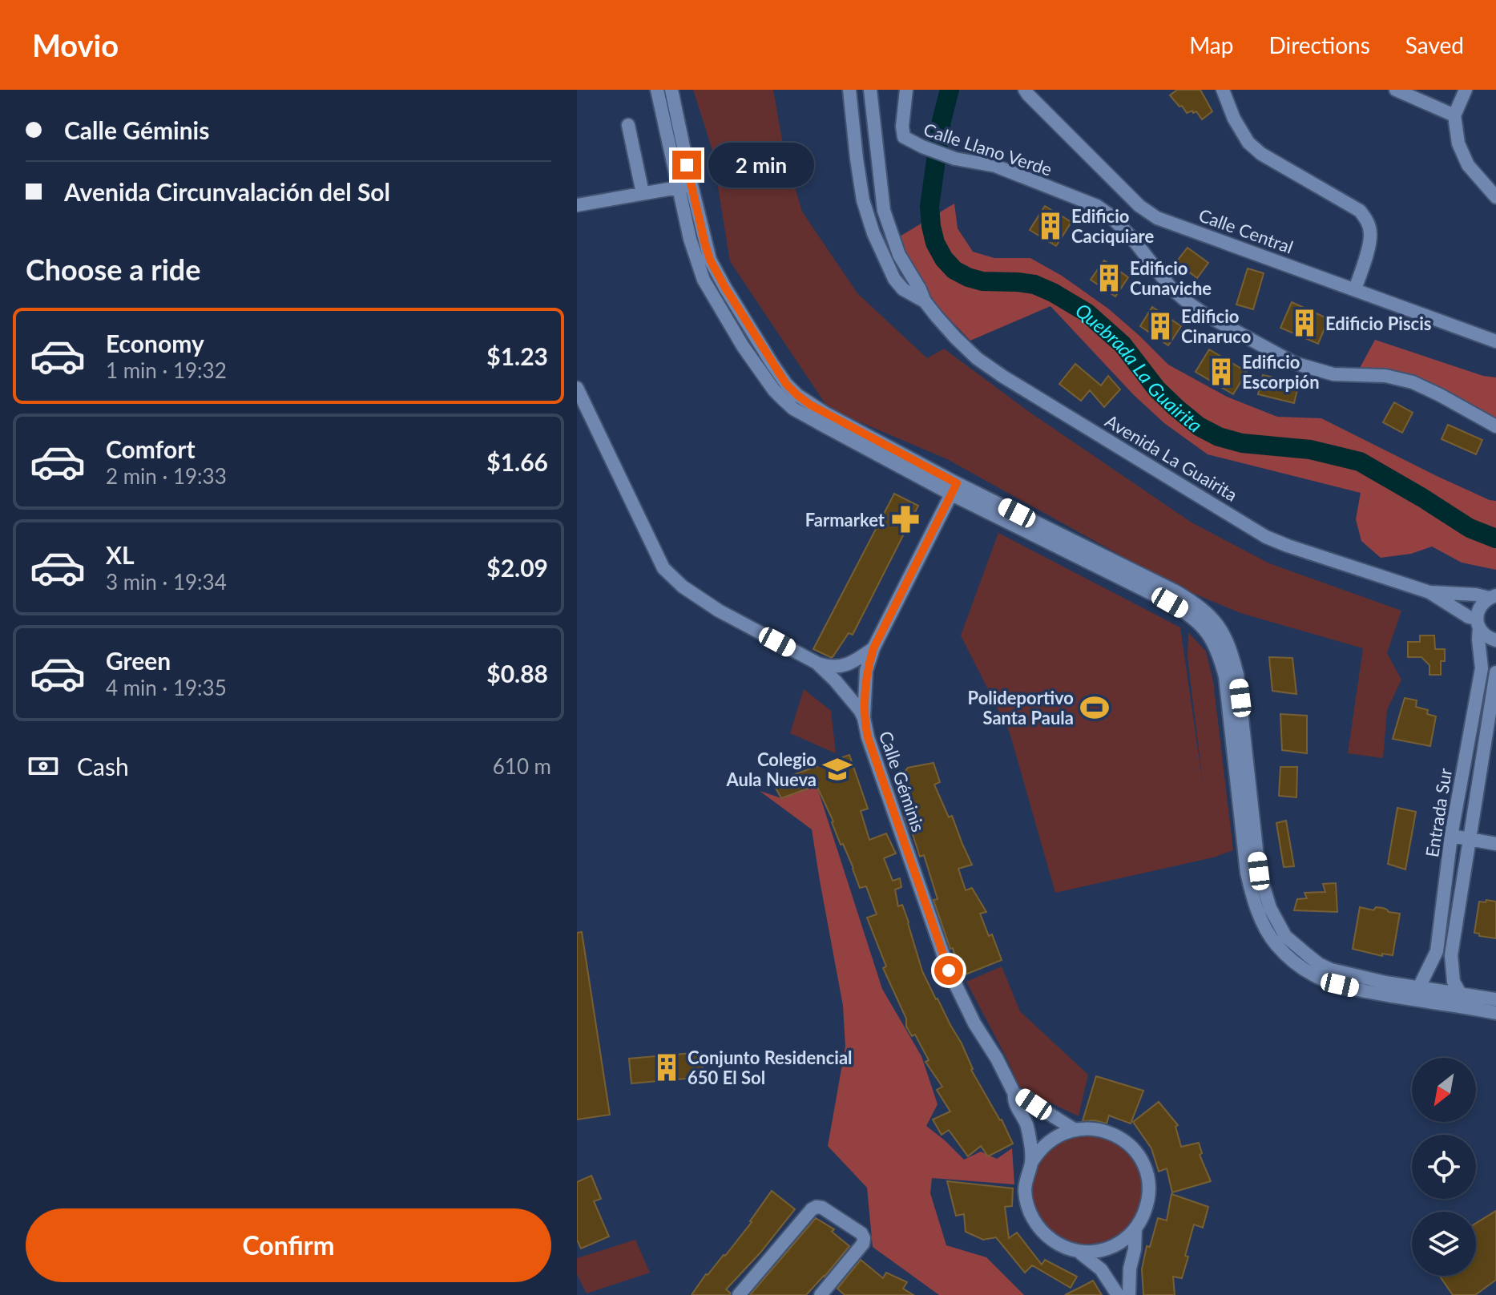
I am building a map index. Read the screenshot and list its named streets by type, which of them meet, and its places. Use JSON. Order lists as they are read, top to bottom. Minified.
{"streets":{"street":["Calle Llano Verde","Calle Central","Avenida La Guairita","Calle Géminis","Entrada Sur"]},"crossings":[["Avenida La Guairita","Entrada Sur"]],"water":["Quebrada La Guairita"],"places":{"building":["Edificio Caciquiare","Edificio Cunaviche","Edificio Piscis","Edificio Cinaruco","Edificio Escorpión","Conjunto Residencial 650 El Sol"],"pharmacy":["Farmarket"],"sports":["Polideportivo Santa Paula"],"school or university":["Colegio Aula Nueva"]},"north":"bottom left","page":{"header":"Movio","nav":["Map","Directions","Saved"],"banner":["Calle Géminis","Avenida Circunvalación del Sol"],"bubble":"2 min","heading":"Choose a ride","list":[{"name":"Economy","note":"1 min · 19:32","value":"$1.23"},{"name":"Comfort","note":"2 min · 19:33","value":"$1.66"},{"name":"XL","note":"3 min · 19:34","value":"$2.09"},{"name":"Green","note":"4 min · 19:35","value":"$0.88"}],"pay":["Cash","610 m"],"buttons":"Confirm"}}
